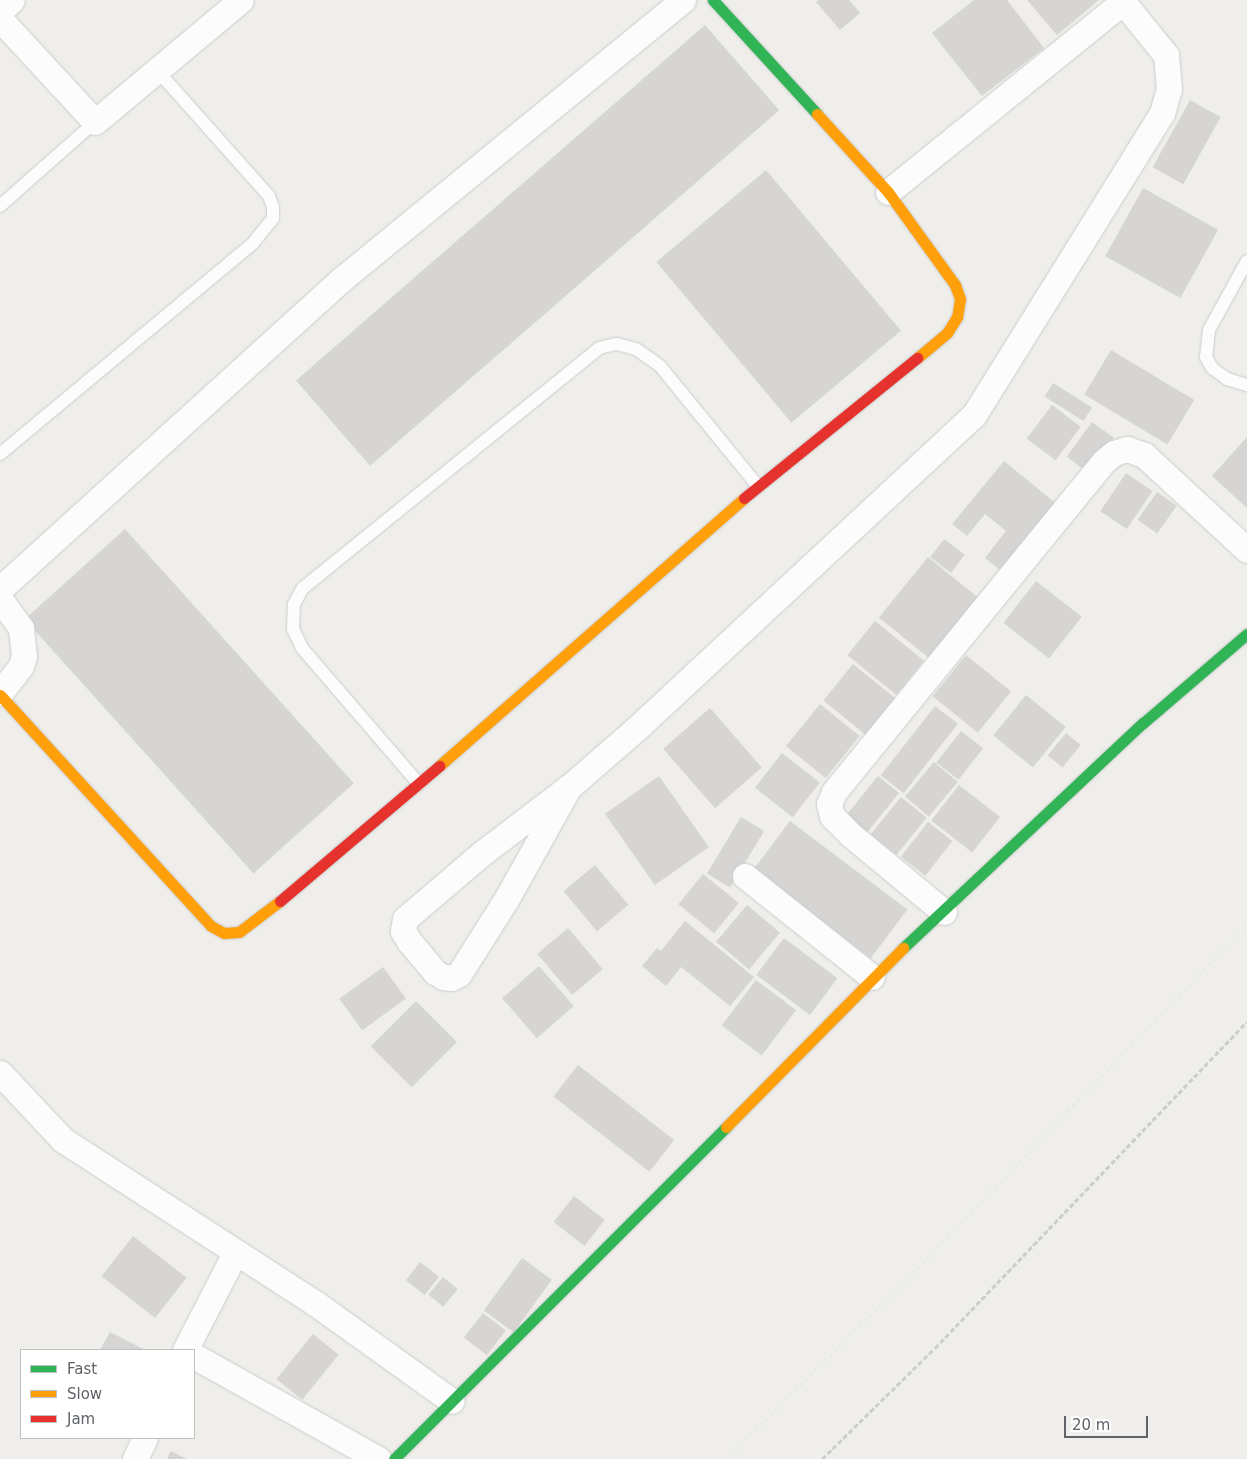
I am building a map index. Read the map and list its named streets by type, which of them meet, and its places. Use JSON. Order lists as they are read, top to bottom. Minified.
{"legend":["Fast","Slow","Jam"],"scale_bar":"20 m"}
